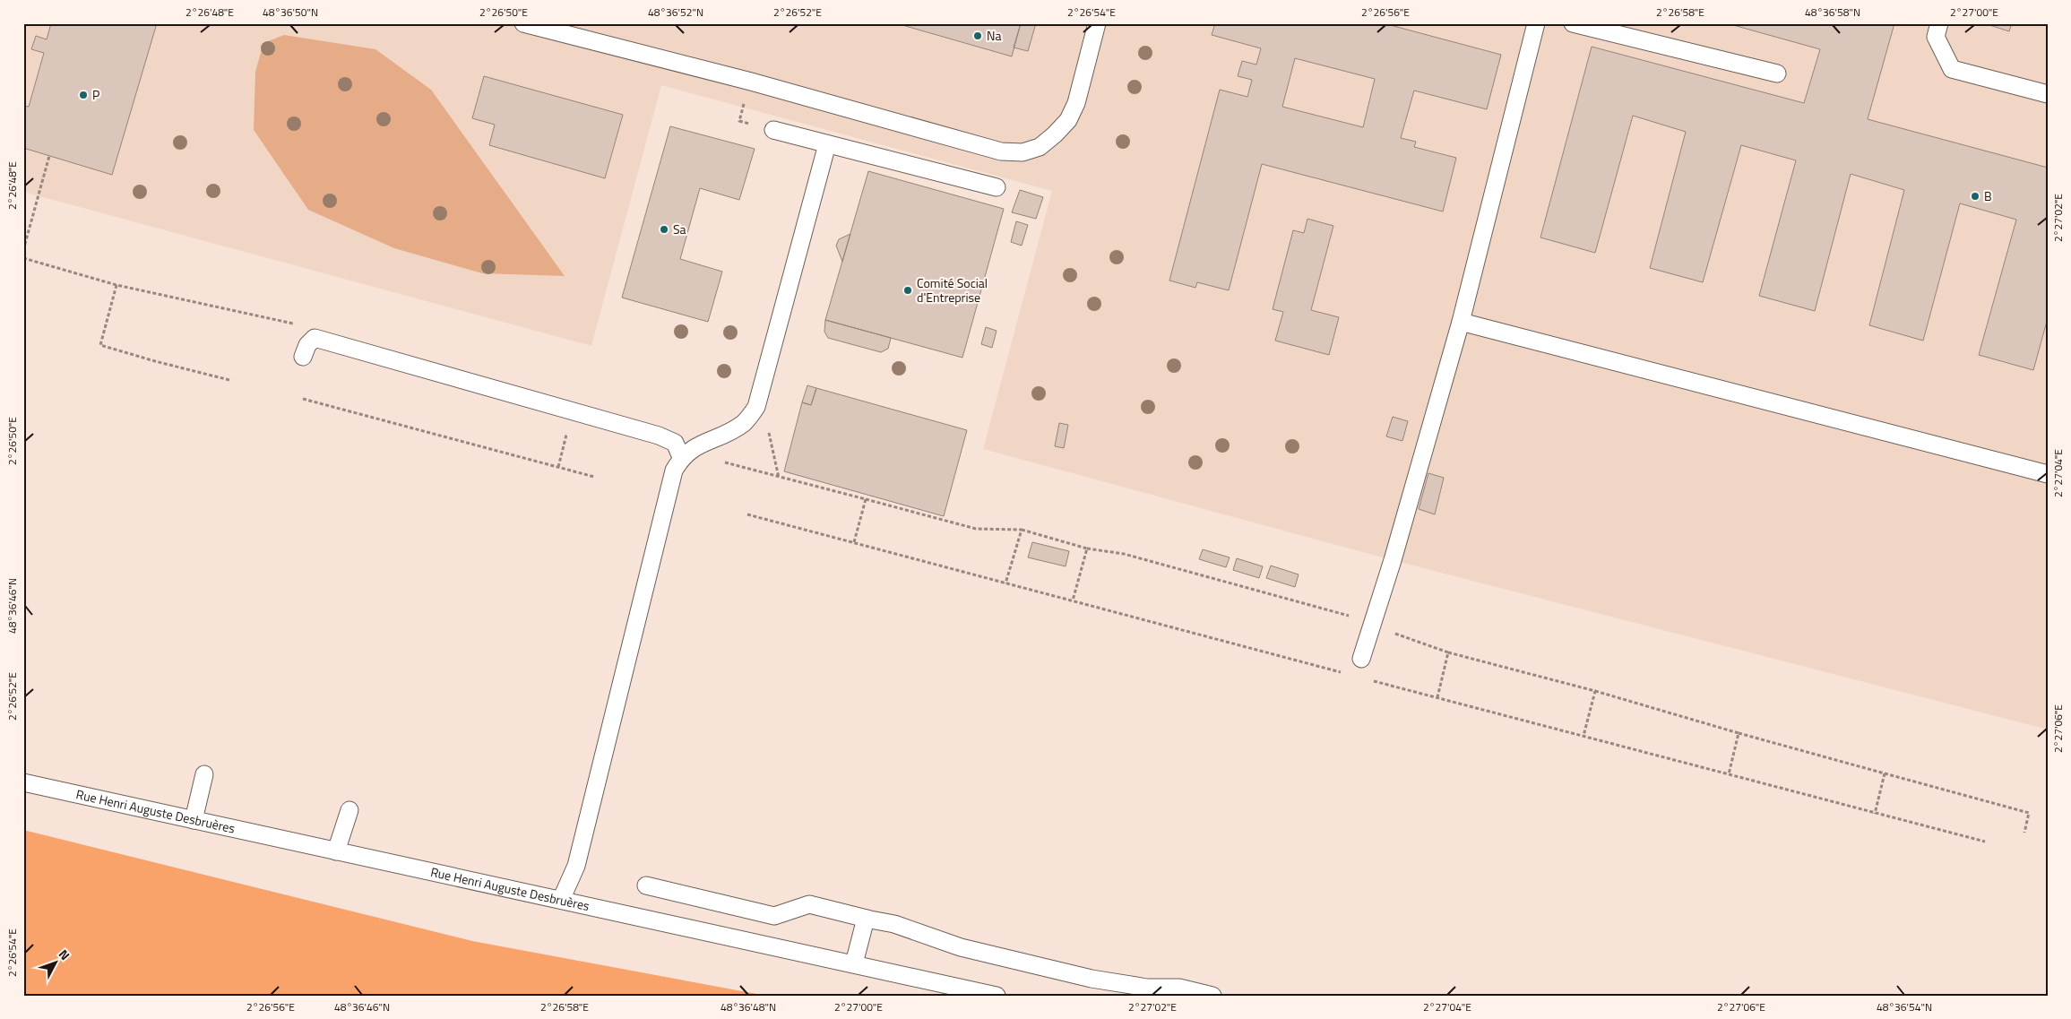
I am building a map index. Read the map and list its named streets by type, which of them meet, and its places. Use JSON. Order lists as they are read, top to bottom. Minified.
{"streets":{"lane":["Rue Henri Auguste Desbruères"]},"places":["Na","P","B","Sa","Comité Social d'Entreprise"],"north":"top right","coordinates":["2°26'48\"E","48°36'50\"N","2°26'50\"E","48°36'52\"N","2°26'52\"E","2°26'54\"E","2°26'56\"E","2°26'58\"E","48°36'58\"N","2°27'00\"E","2°27'02\"E","2°27'04\"E","48°36'46\"N","2°27'06\"E","48°36'48\"N","48°36'54\"N"]}
